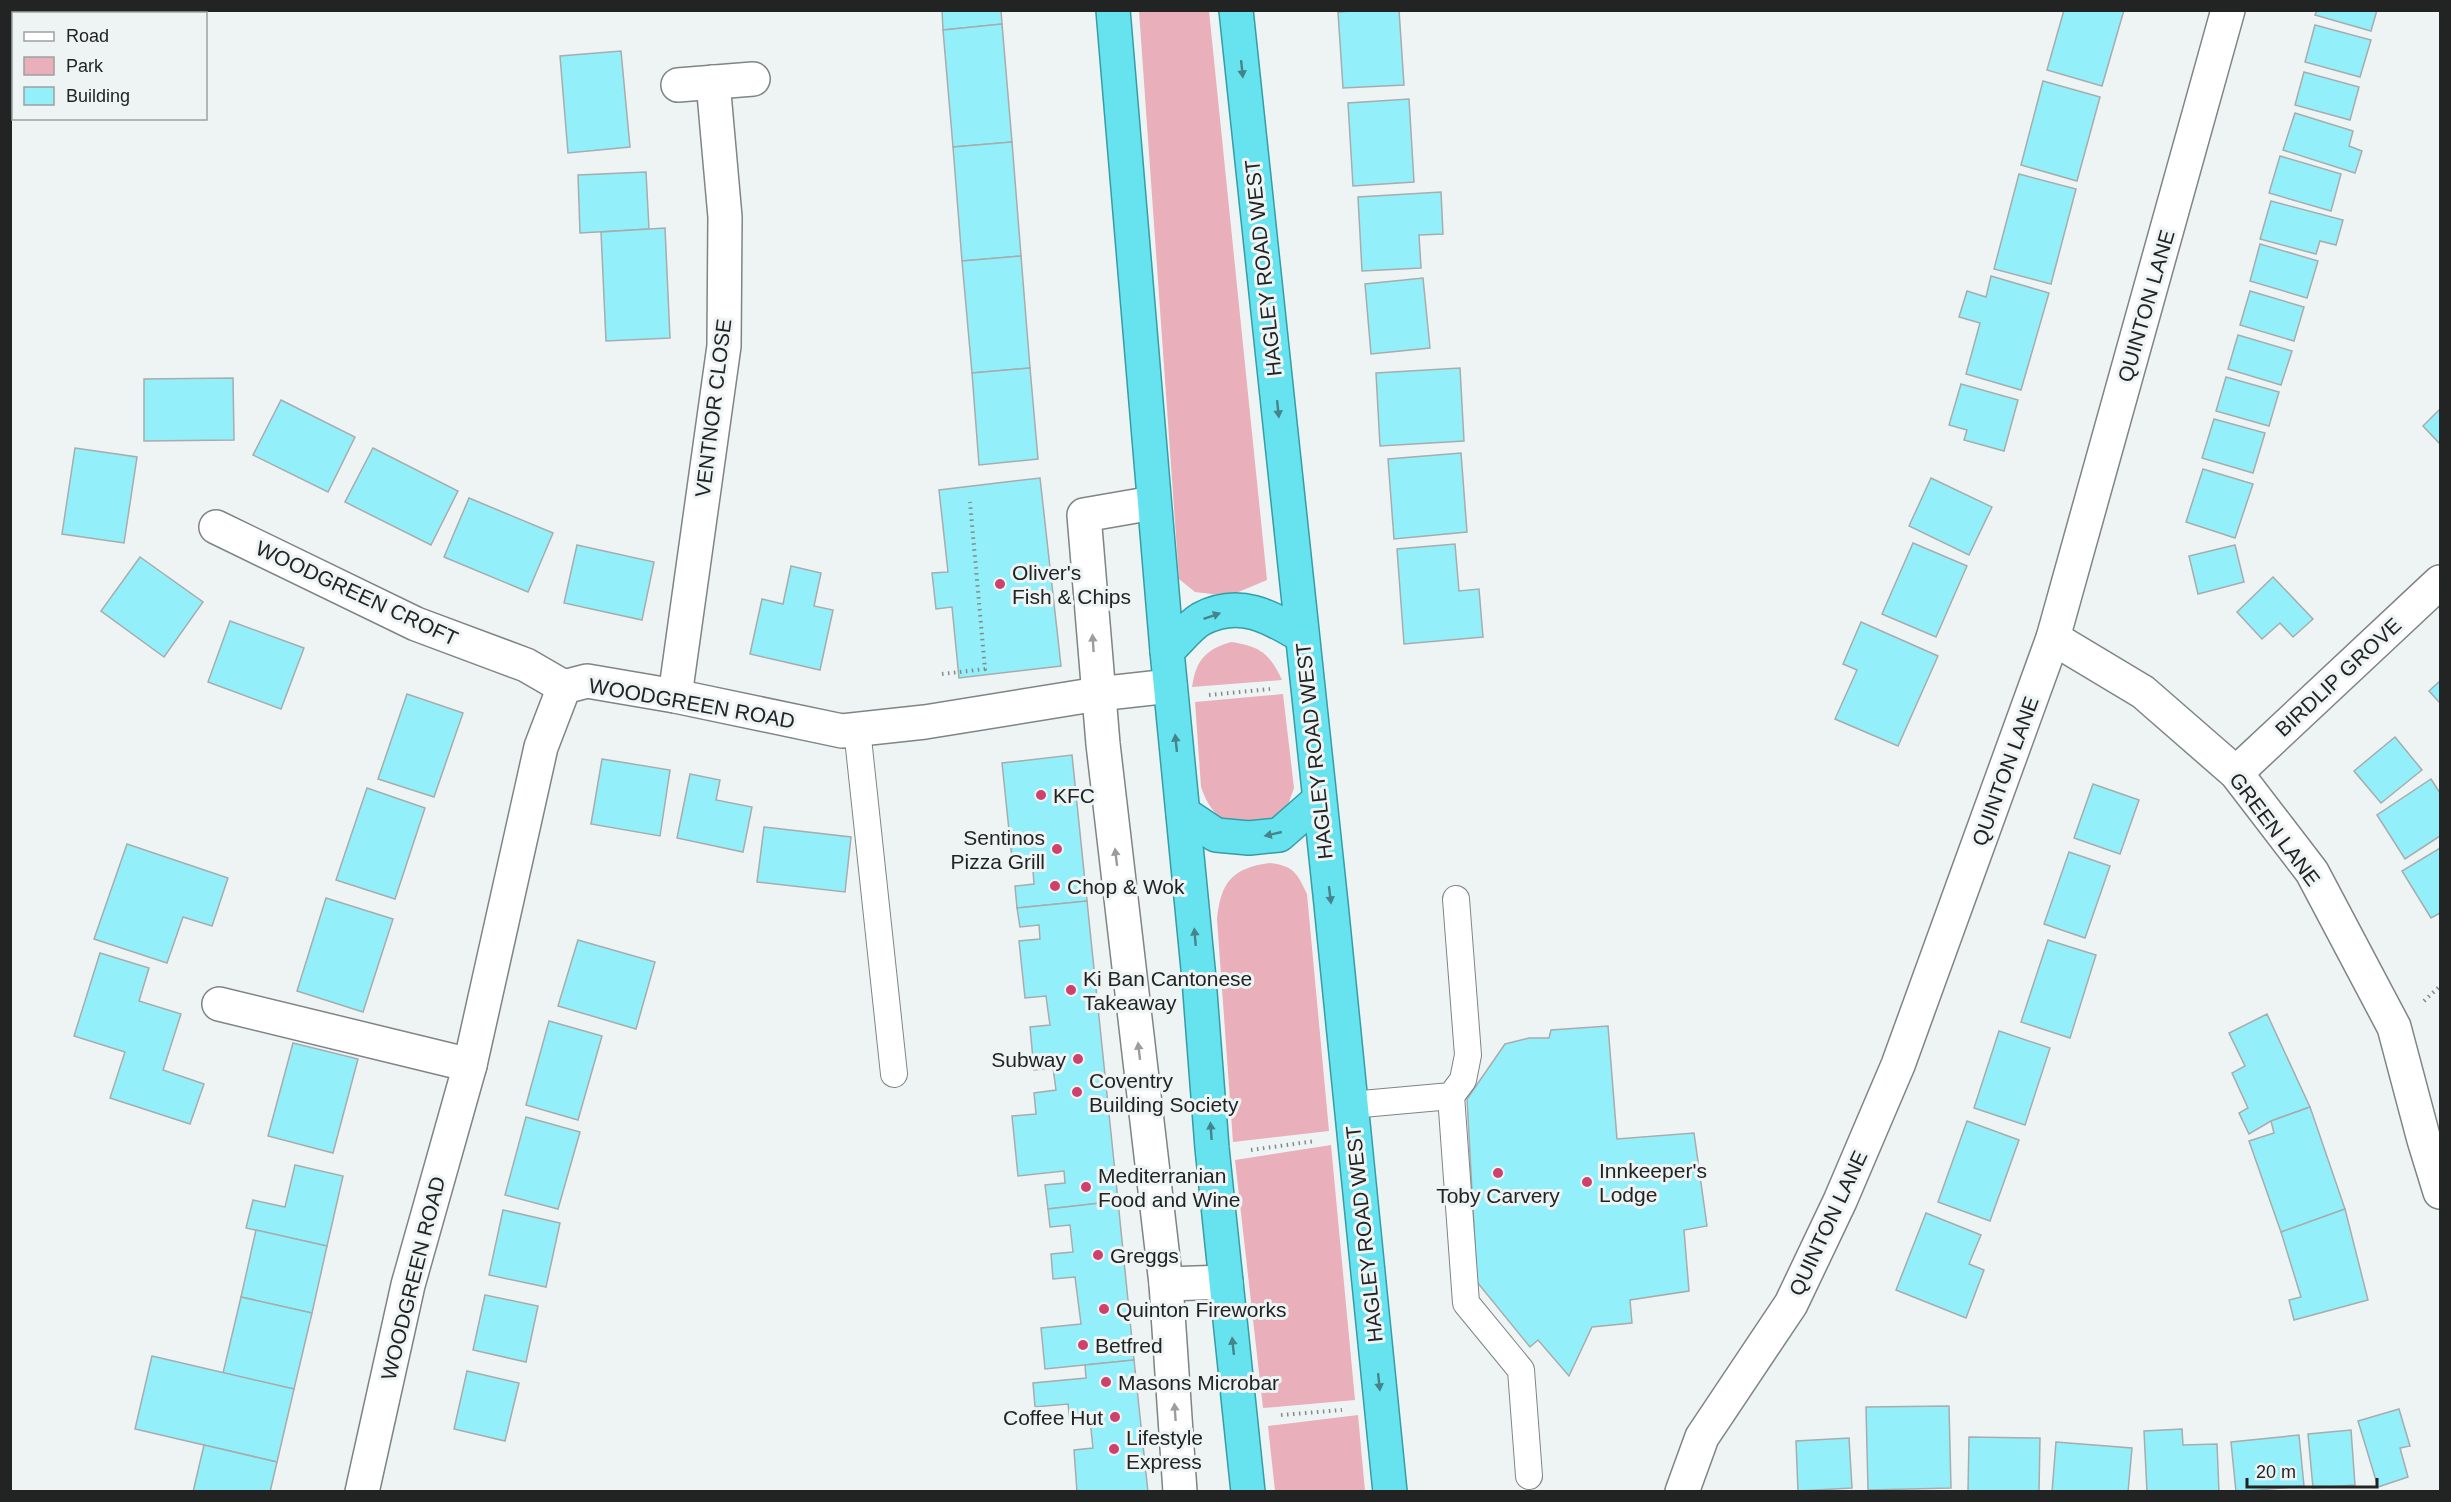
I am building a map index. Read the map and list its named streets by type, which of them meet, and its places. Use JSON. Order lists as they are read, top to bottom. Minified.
{"streets":{"highway":["HAGLEY ROAD WEST"],"street":["QUINTON LANE","VENTNOR CLOSE","WOODGREEN CROFT","BIRDLIP GROVE","WOODGREEN ROAD","GREEN LANE"]},"crossings":[["HAGLEY ROAD WEST","WOODGREEN ROAD"],["QUINTON LANE","GREEN LANE"],["VENTNOR CLOSE","WOODGREEN ROAD"],["WOODGREEN CROFT","WOODGREEN ROAD"],["BIRDLIP GROVE","GREEN LANE"]],"places":["Oliver's Fish & Chips","KFC","Sentinos Pizza Grill","Chop & Wok","Ki Ban Cantonese Takeaway","Subway","Coventry Building Society","Toby Carvery","Innkeeper's Lodge","Mediterranian Food and Wine","Greggs","Quinton Fireworks","Betfred","Masons Microbar","Coffee Hut","Lifestyle Express"],"legend":["Road","Park","Building"],"scale_bar":"20 m"}
